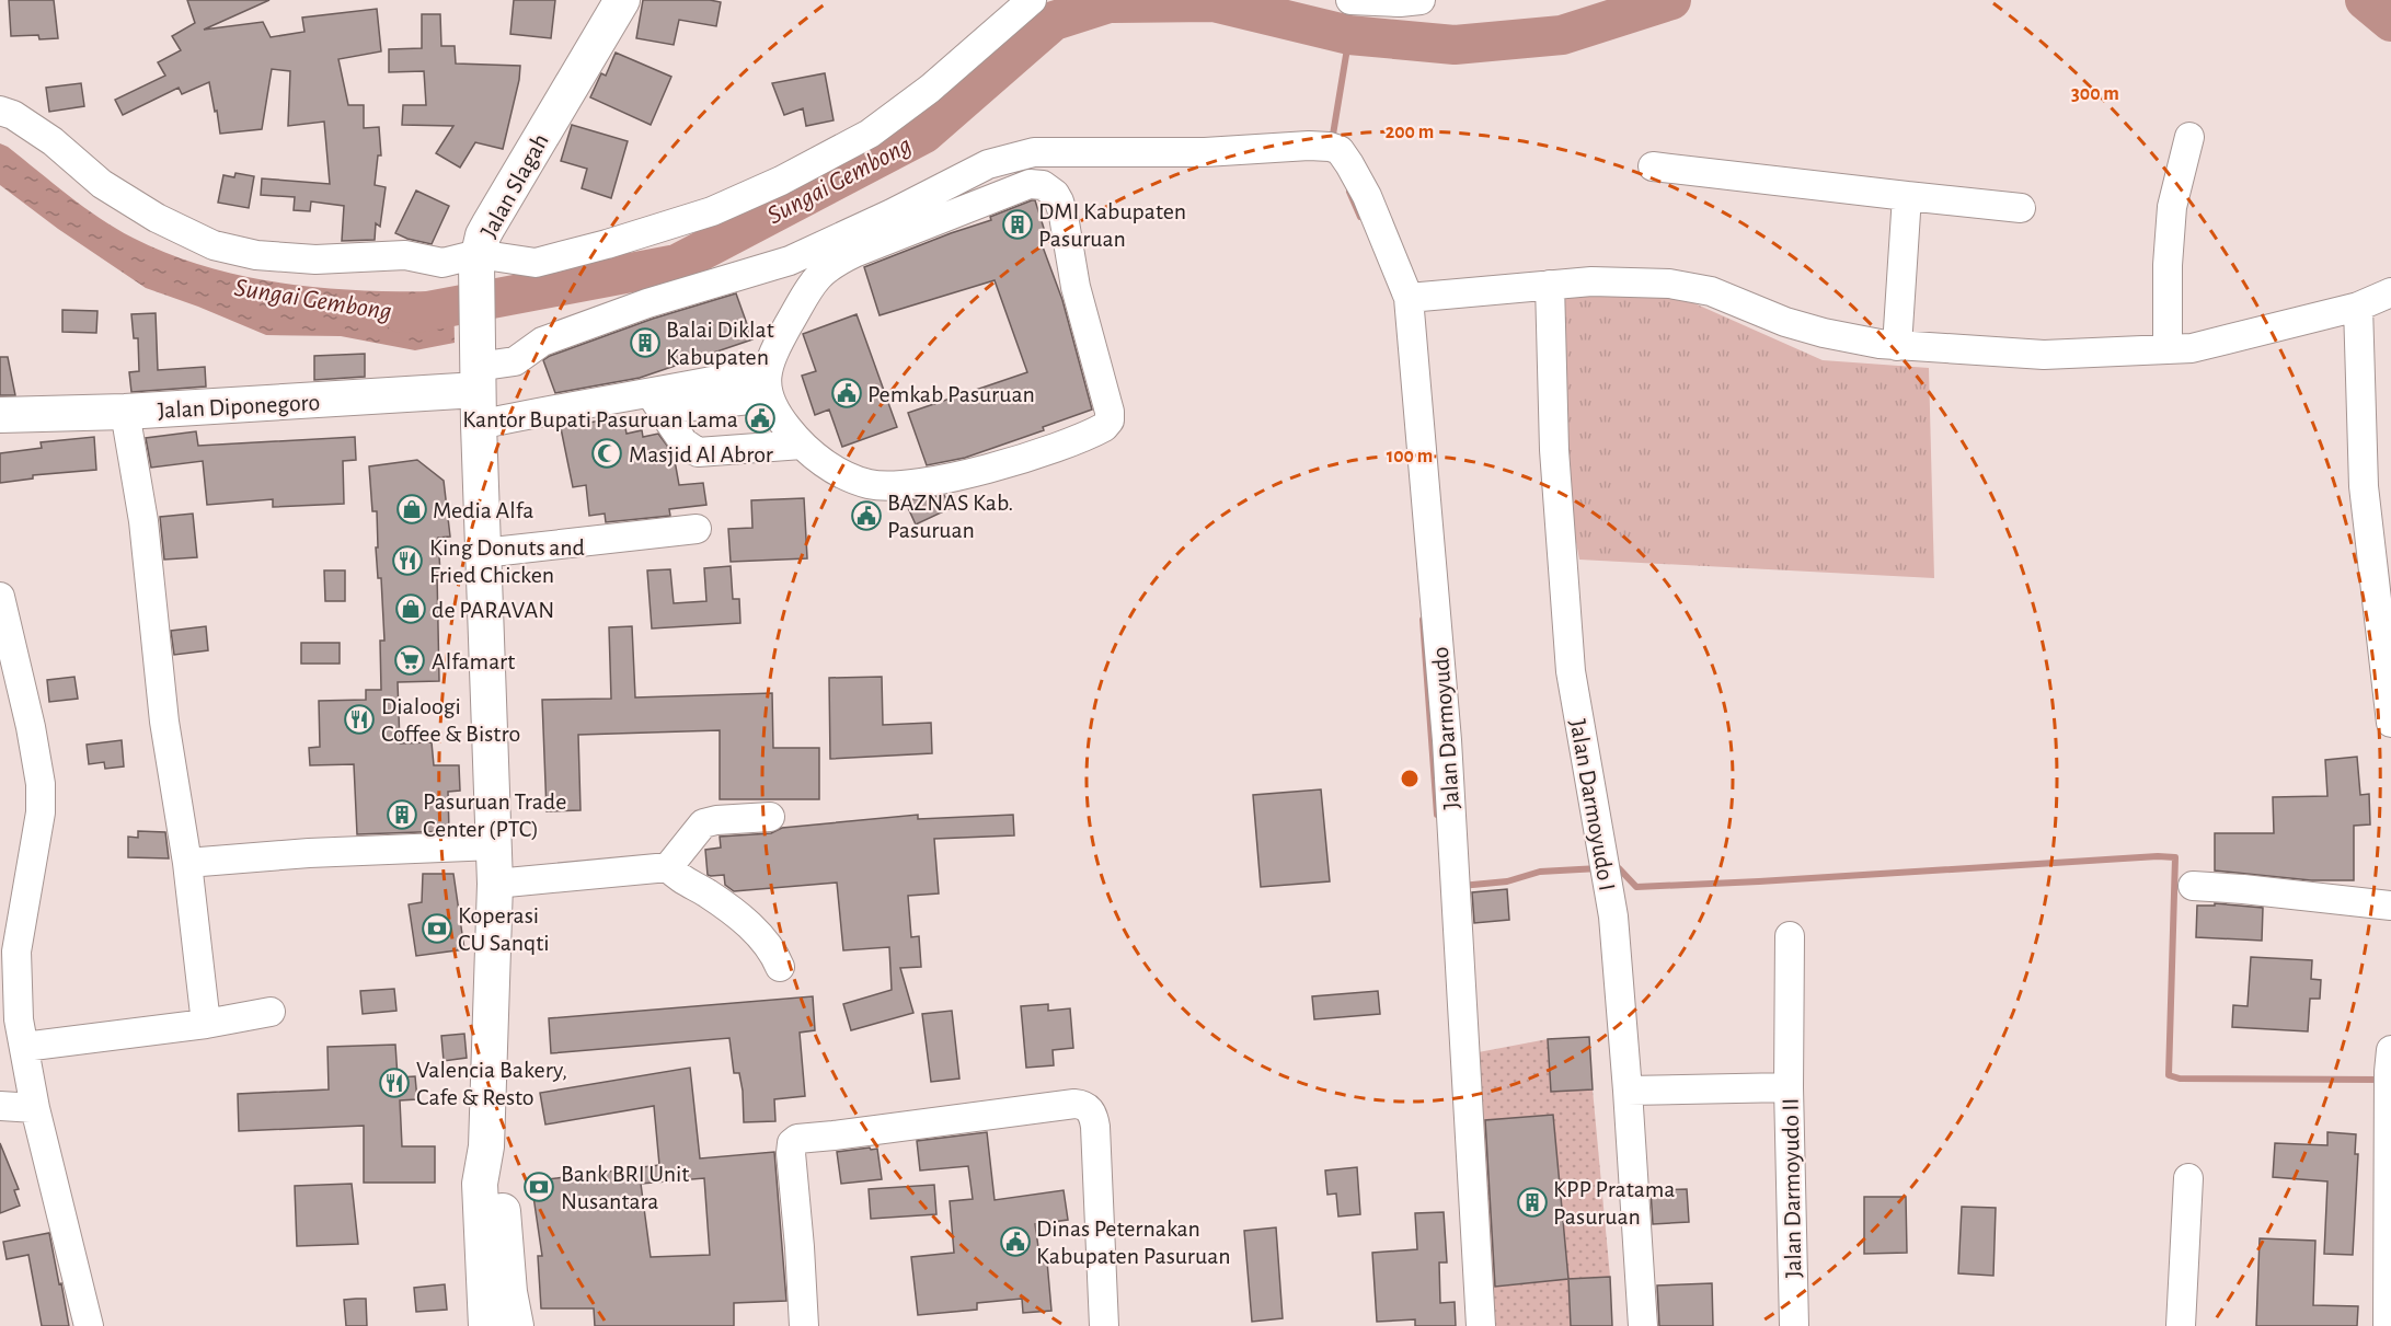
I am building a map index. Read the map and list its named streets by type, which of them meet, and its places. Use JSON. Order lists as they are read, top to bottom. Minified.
{"streets":{"main road":["Jalan Slagah","Jalan Diponegoro"],"street":["Jalan Darmoyudo","Jalan Darmoyudo I","Jalan Darmoyudo II"]},"crossings":[["Jalan Slagah","Jalan Diponegoro"],["Jalan Slagah","Jalan Darmoyudo"],["Jalan Diponegoro","Jalan Darmoyudo"]],"water":["Sungai Gembong"],"places":{"building":["DMI Kabupaten Pasuruan","Balai Diklat Kabupaten","Pasuruan Trade Center (PTC)","KPP Pratama Pasuruan"],"public building":["Pemkab Pasuruan","Kantor Bupati Pasuruan Lama","BAZNAS Kab. Pasuruan","Dinas Peternakan Kabupaten Pasuruan"],"mosque":["Masjid Al Abror"],"shop":["Media Alfa","de PARAVAN"],"restaurant":["King Donuts and Fried Chicken","Dialoogi Coffee & Bistro","Valencia Bakery, Cafe & Resto"],"supermarket":["Alfamart"],"bank":["Koperasi CU Sanqti","Bank BRI Unit Nusantara"]},"rings":["300 m","200 m","100 m"]}
